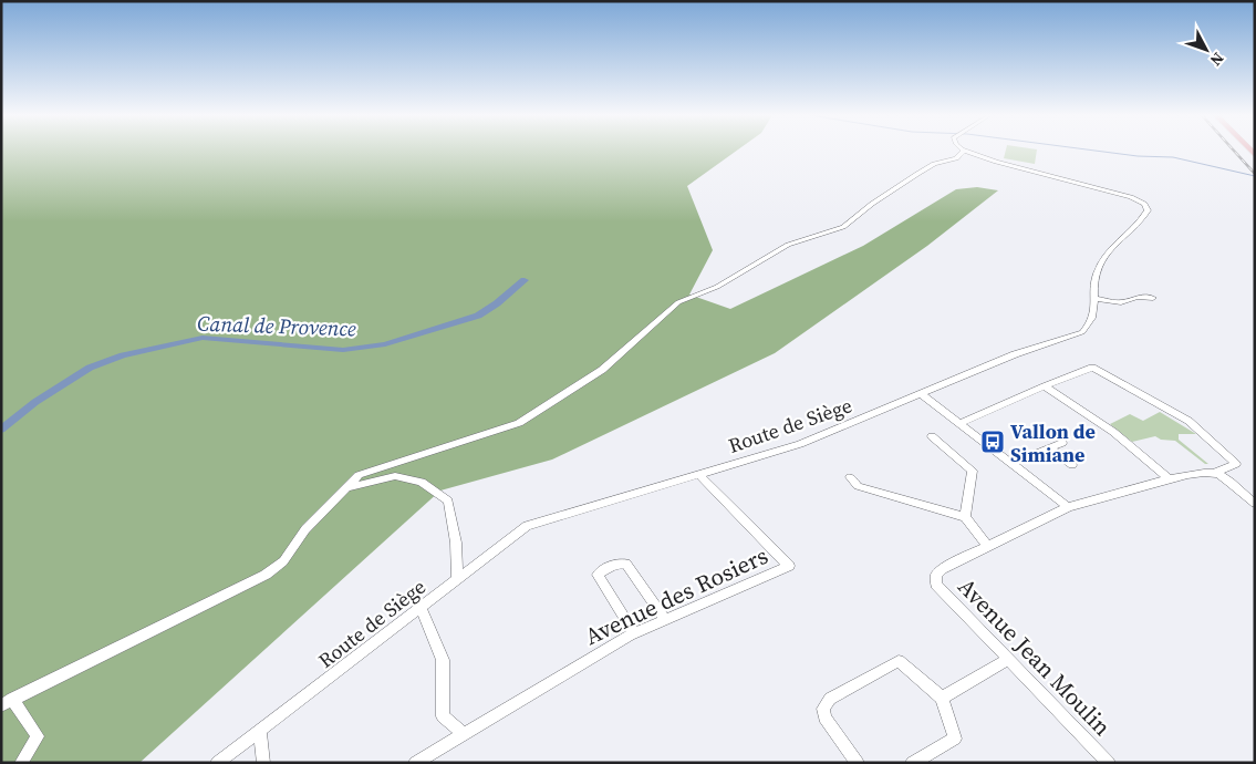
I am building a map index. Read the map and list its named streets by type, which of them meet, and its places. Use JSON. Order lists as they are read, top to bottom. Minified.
{"streets":{"street":["Route de Siège","Avenue des Rosiers","Avenue Jean Moulin"]},"crossings":[["Route de Siège","Avenue des Rosiers"]],"water":["Canal de Provence"],"places":{"bus stop":["Vallon de Simiane"]},"north":"bottom right"}
